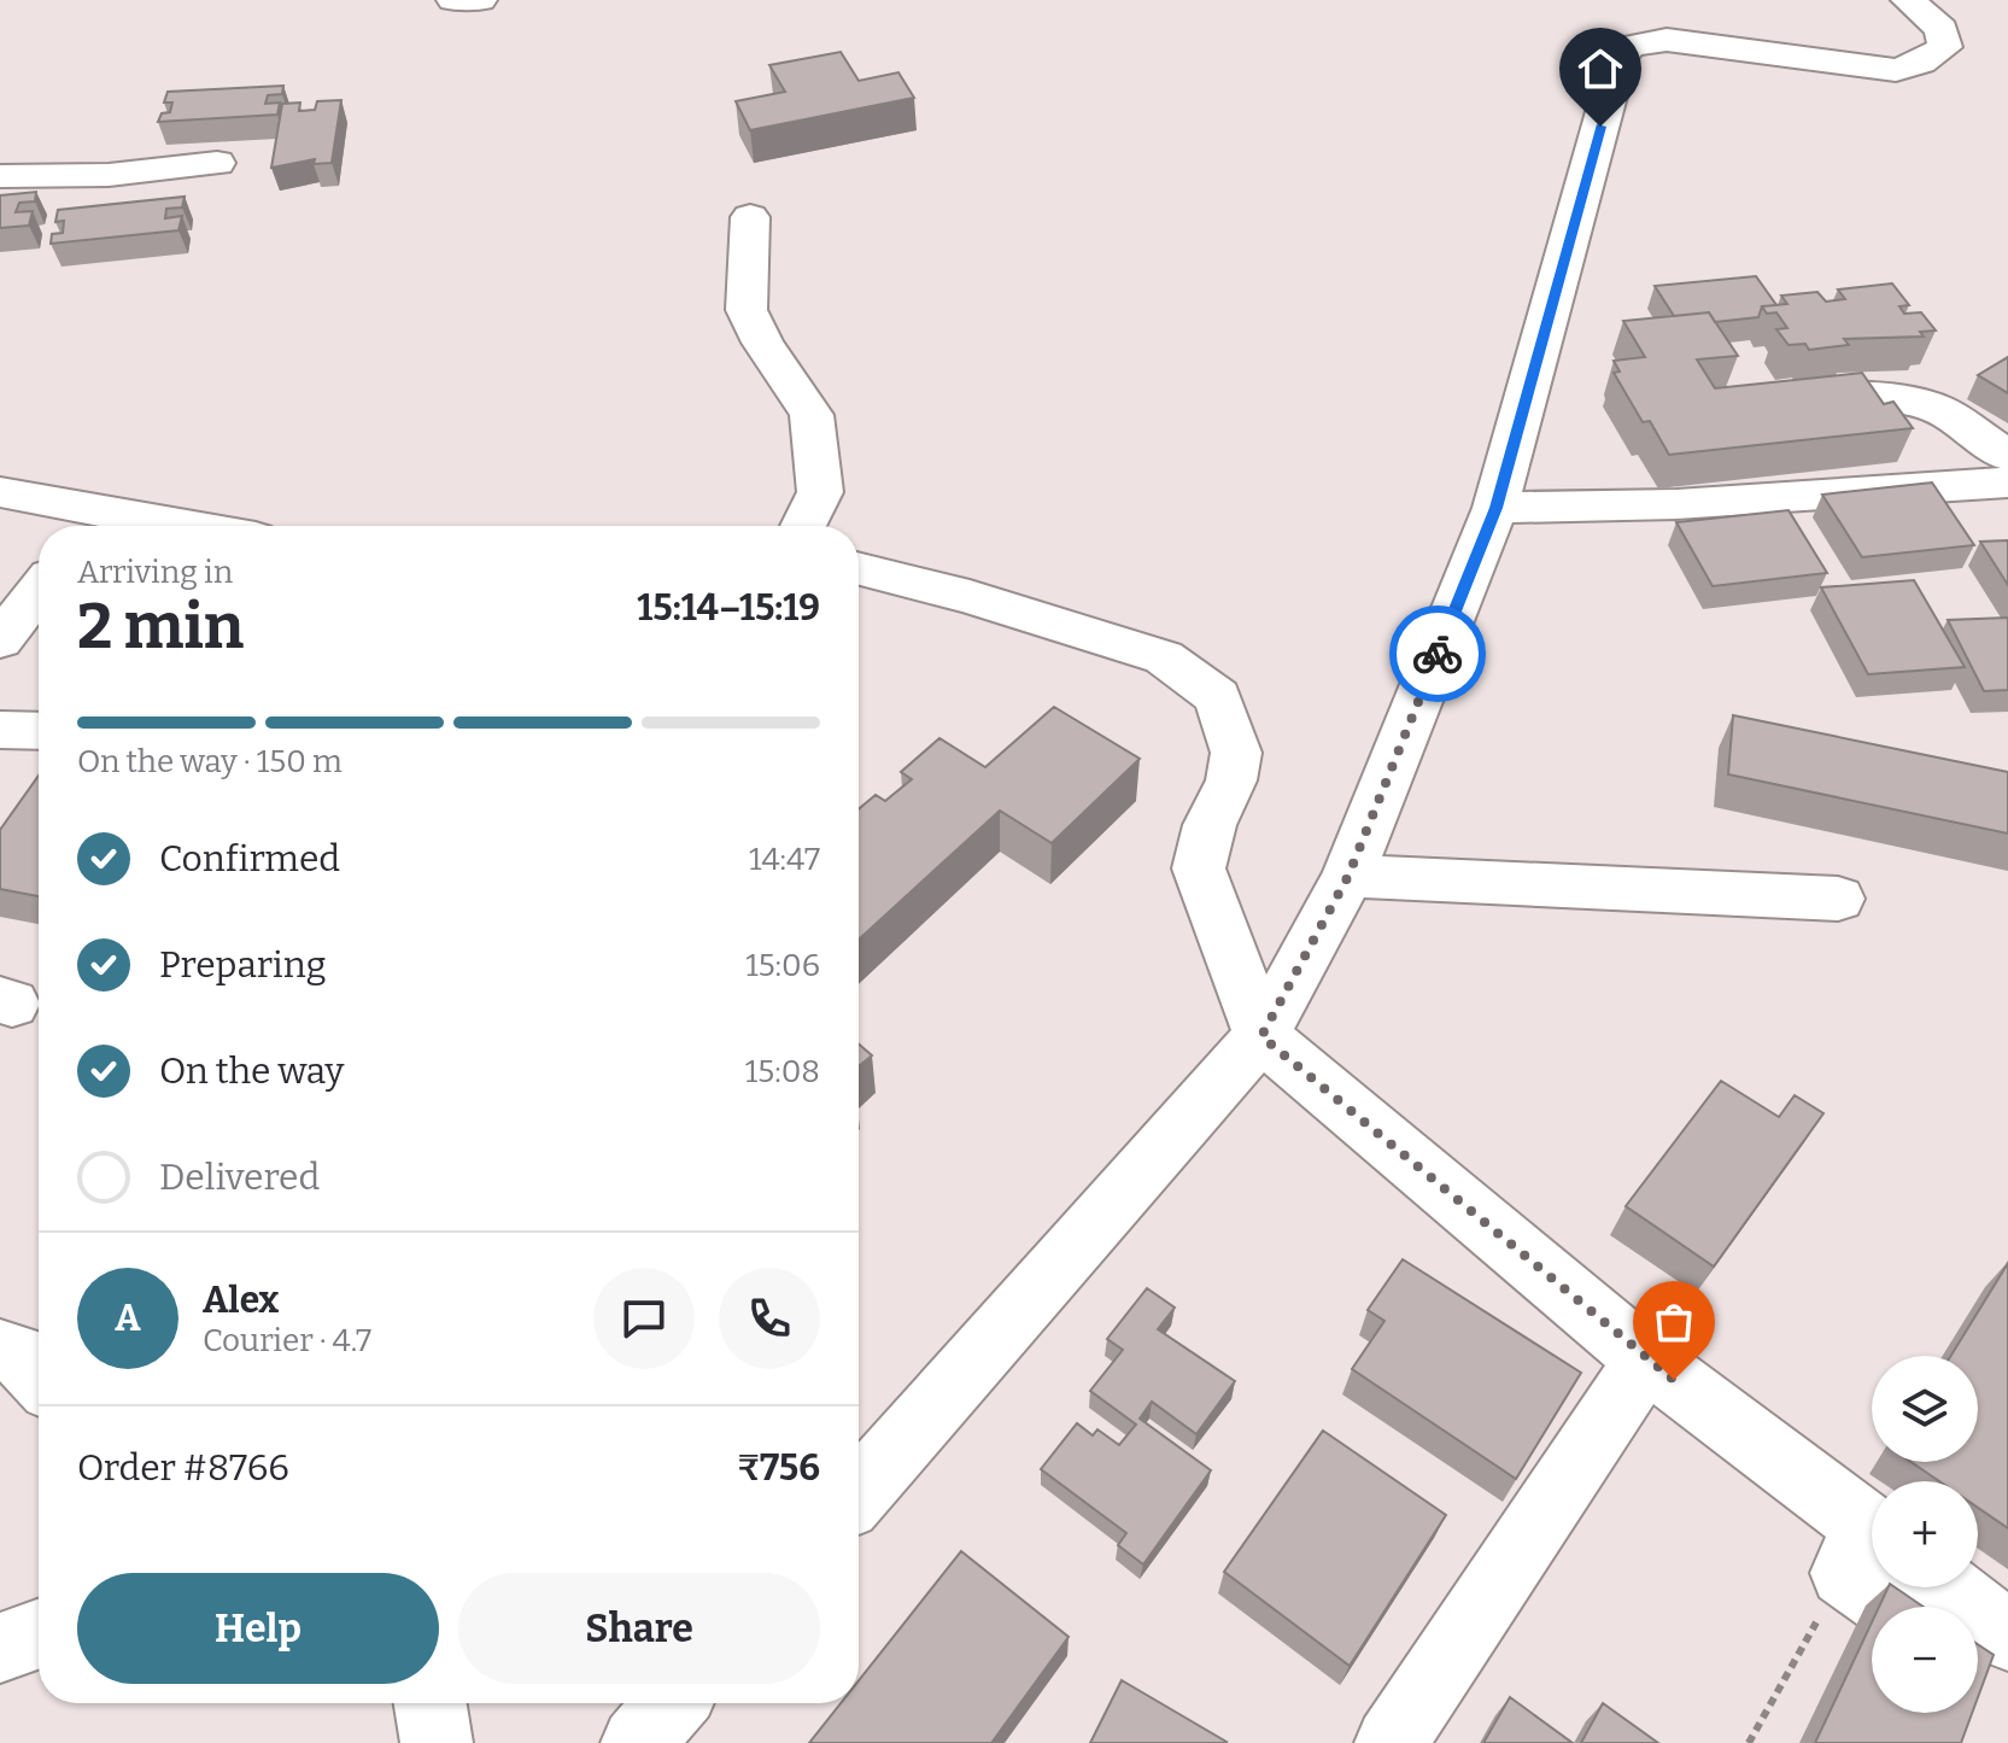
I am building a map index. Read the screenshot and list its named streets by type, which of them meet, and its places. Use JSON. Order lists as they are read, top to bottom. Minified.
{"page":{"heading":["2 min","Arriving in","15:14–15:19"],"panel":["Alex","Courier · 4.7","Order #8766","₹756"],"bar":"On the way · 150 m","list":[["Confirmed","14:47"],["Preparing","15:06"],["On the way","15:08"],"Delivered"],"round":"A","map_buttons":["+","−"],"buttons":["Help","Share"]}}
